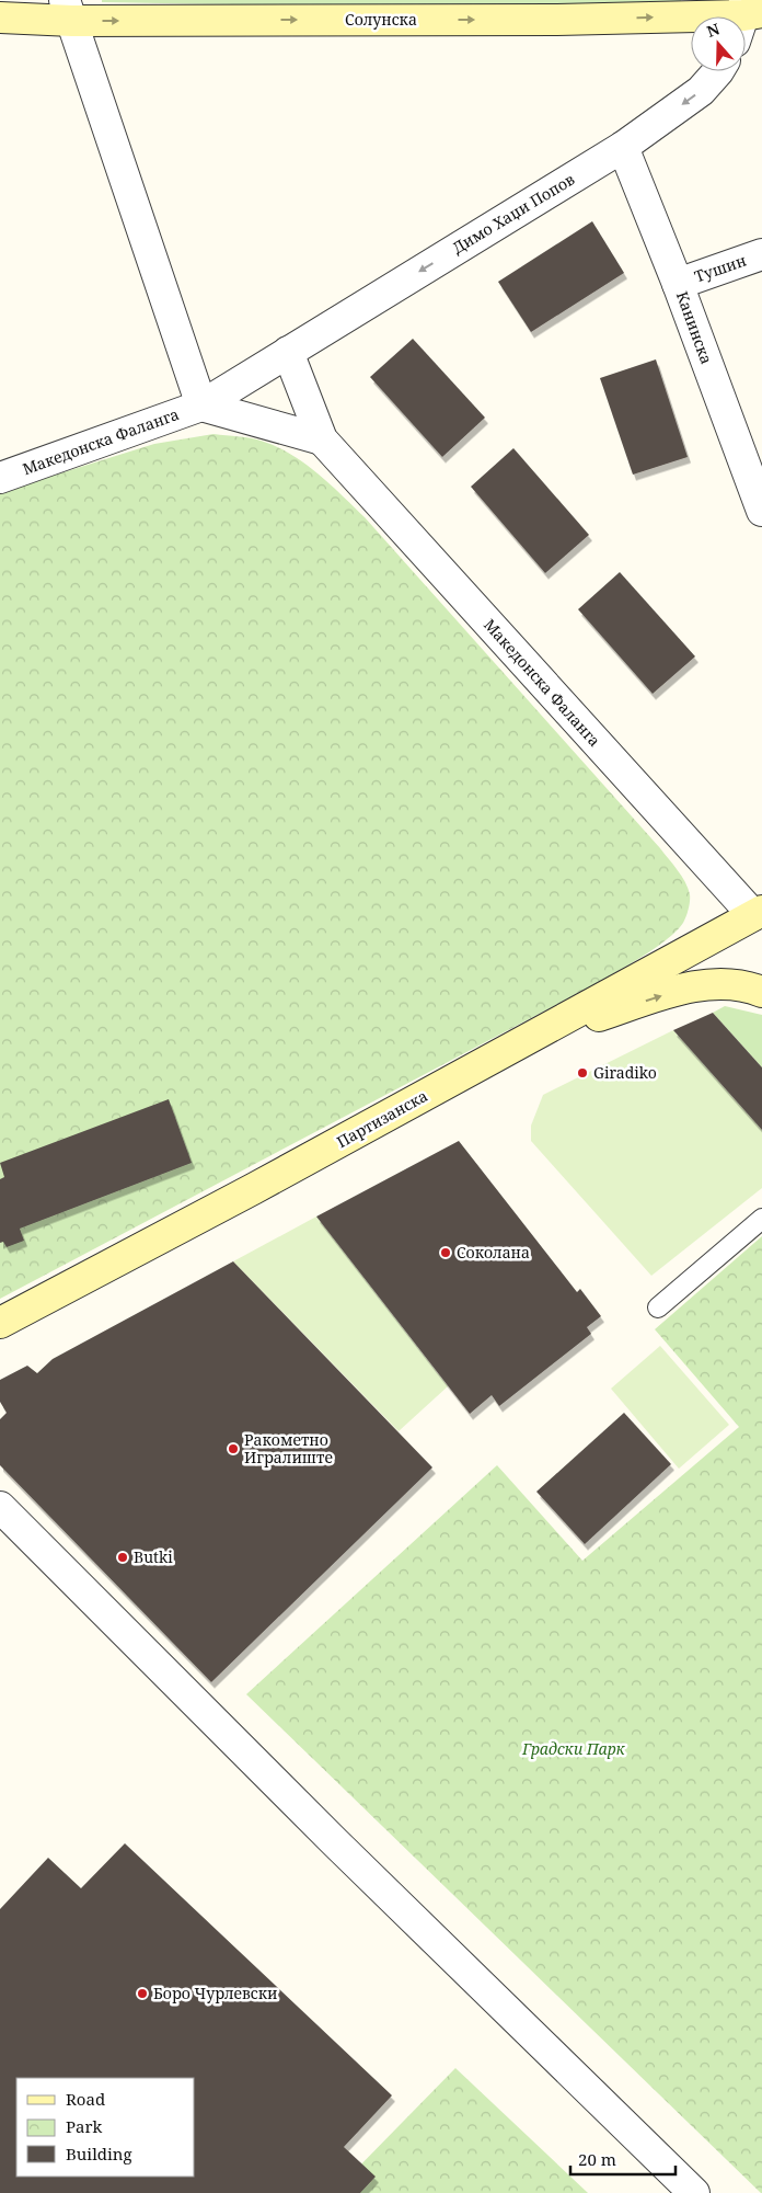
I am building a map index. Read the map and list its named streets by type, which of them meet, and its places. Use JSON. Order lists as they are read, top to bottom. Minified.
{"streets":{"street":["Солунска","Димо Хаџи Попов","Тушин","Канинска","Македонска Фаланга","Партизанска"]},"crossings":[["Димо Хаџи Попов","Канинска"],["Димо Хаџи Попов","Македонска Фаланга"],["Тушин","Канинска"],["Македонска Фаланга","Партизанска"]],"one_way":["Солунска","Димо Хаџи Попов"],"parks":["Градски Парк"],"places":["Giradiko","Соколана","Ракометно Игралиште","Butki","Боро Чурлевски"],"legend":["Road","Park","Building"],"scale_bar":"20 m","north":"top"}
